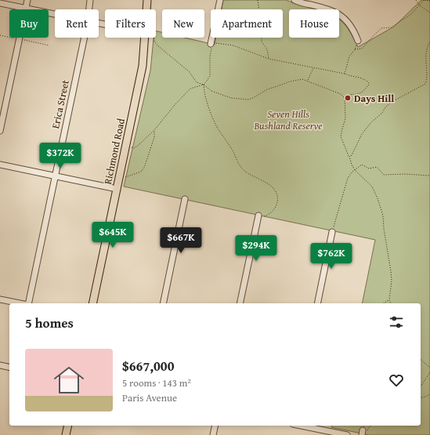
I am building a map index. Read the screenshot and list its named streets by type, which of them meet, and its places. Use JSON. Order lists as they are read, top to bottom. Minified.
{"streets":{"main road":["Richmond Road"],"street":["Erica Street"]},"parks":["Seven Hills Bushland Reserve"],"places":["Days Hill"],"page":{"chip":["Buy","Rent","Filters","New","Apartment","House"],"price":["$372K","$645K","$667K","$294K","$762K"],"heading":"5 homes","list":[{"name":"$667,000","note":"5 rooms · 143 m² · Paris Avenue"}]}}
